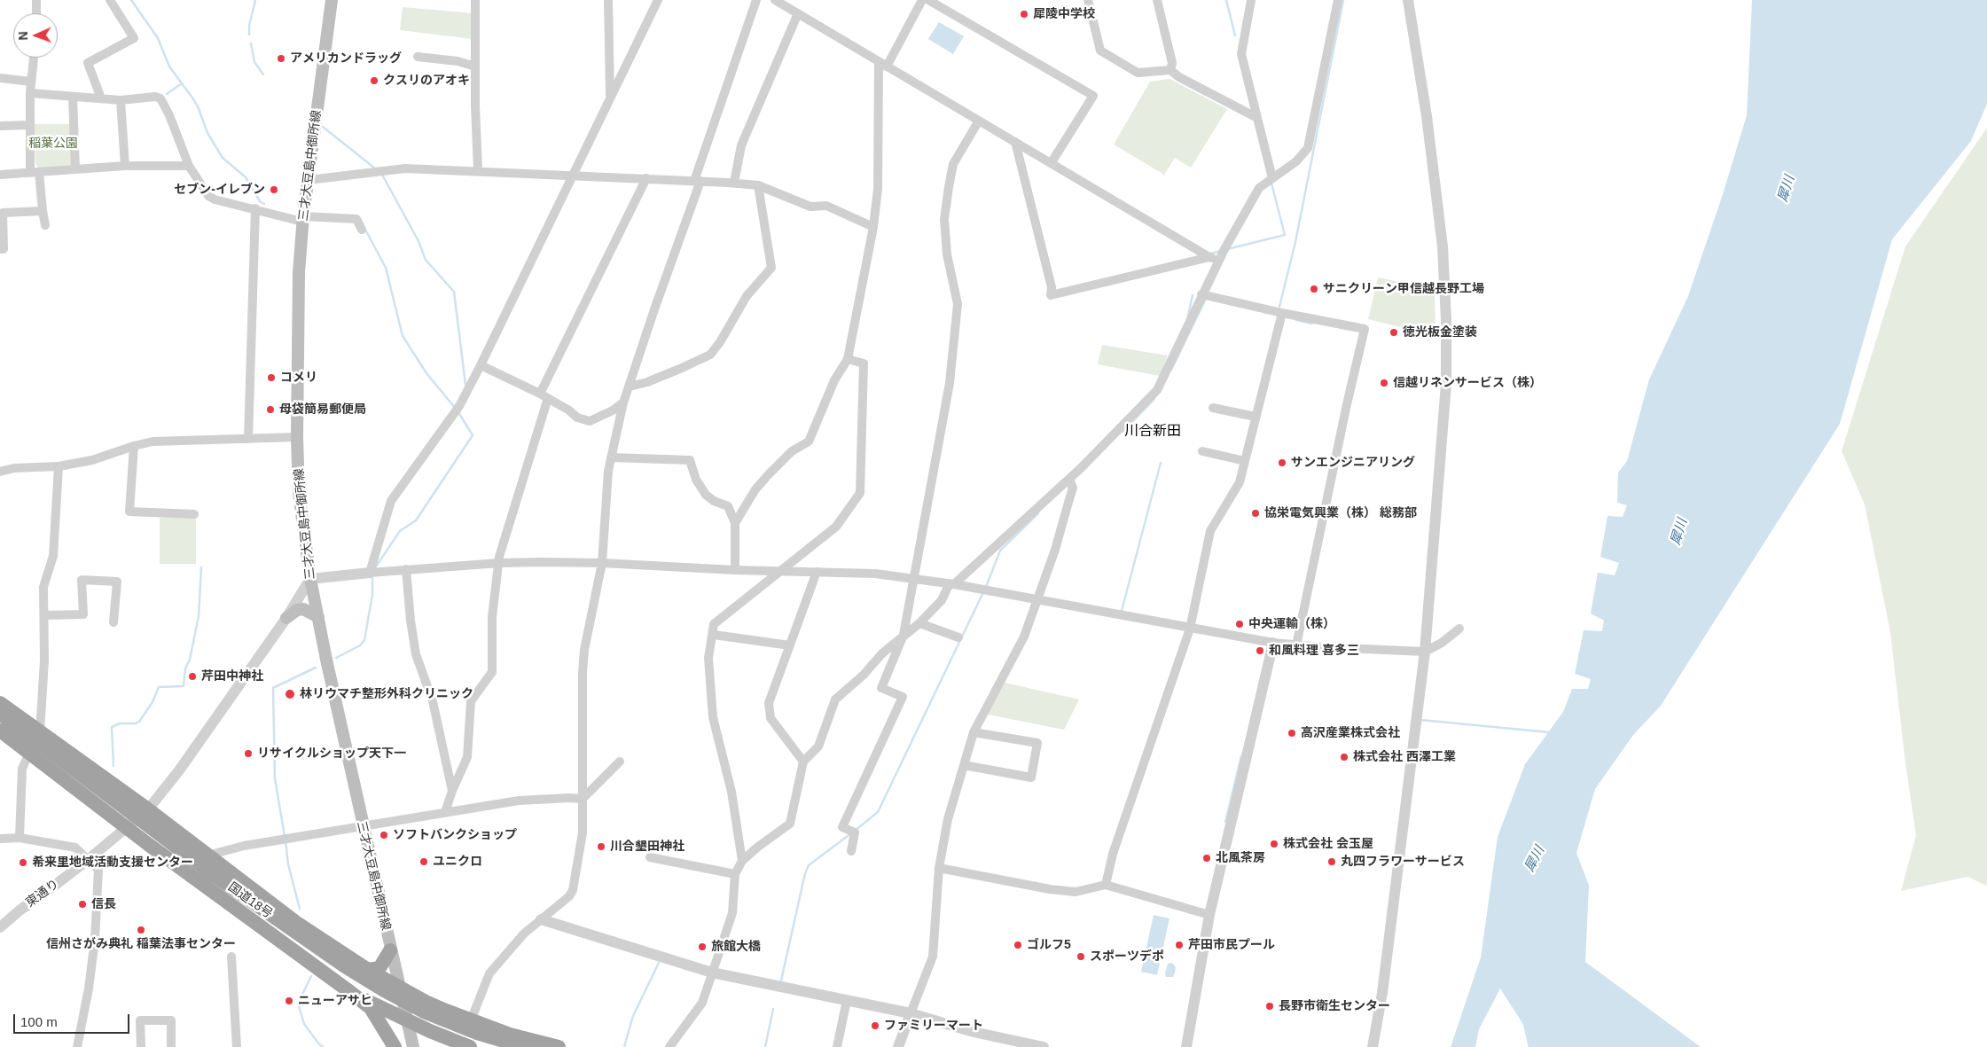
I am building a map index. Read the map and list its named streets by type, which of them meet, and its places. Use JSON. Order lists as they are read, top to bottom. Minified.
{"streets":{"highway":["国道18号"],"main road":["三才大豆島中御所線"],"street":["東通り"]},"crossings":[["三才大豆島中御所線","東通り"]],"districts":["川合新田"],"water":["犀川"],"parks":["稲葉公園"],"places":["犀陵中学校","アメリカンドラッグ","クスリのアオキ","セブン-イレブン","サニクリーン甲信越長野工場","徳光板金塗装","コメリ","信越リネンサービス（株）","母袋簡易郵便局","サンエンジニアリング","協栄電気興業（株） 総務部","中央運輸（株）","和風料理 喜多三","芹田中神社","林リウマチ整形外科クリニック","高沢産業株式会社","リサイクルショップ天下一","株式会社 西澤工業","ソフトバンクショップ","株式会社 会玉屋","川合墾田神社","北風茶房","ユニクロ","丸四フラワーサービス","希来里地域活動支援センター","信長","信州さがみ典礼 稲葉法事センター","ゴルフ5","芹田市民プール","旅館大橋","スポーツデポ","ニューアサヒ","長野市衛生センター","ファミリーマート"],"scale_bar":"100 m","north":"left"}
